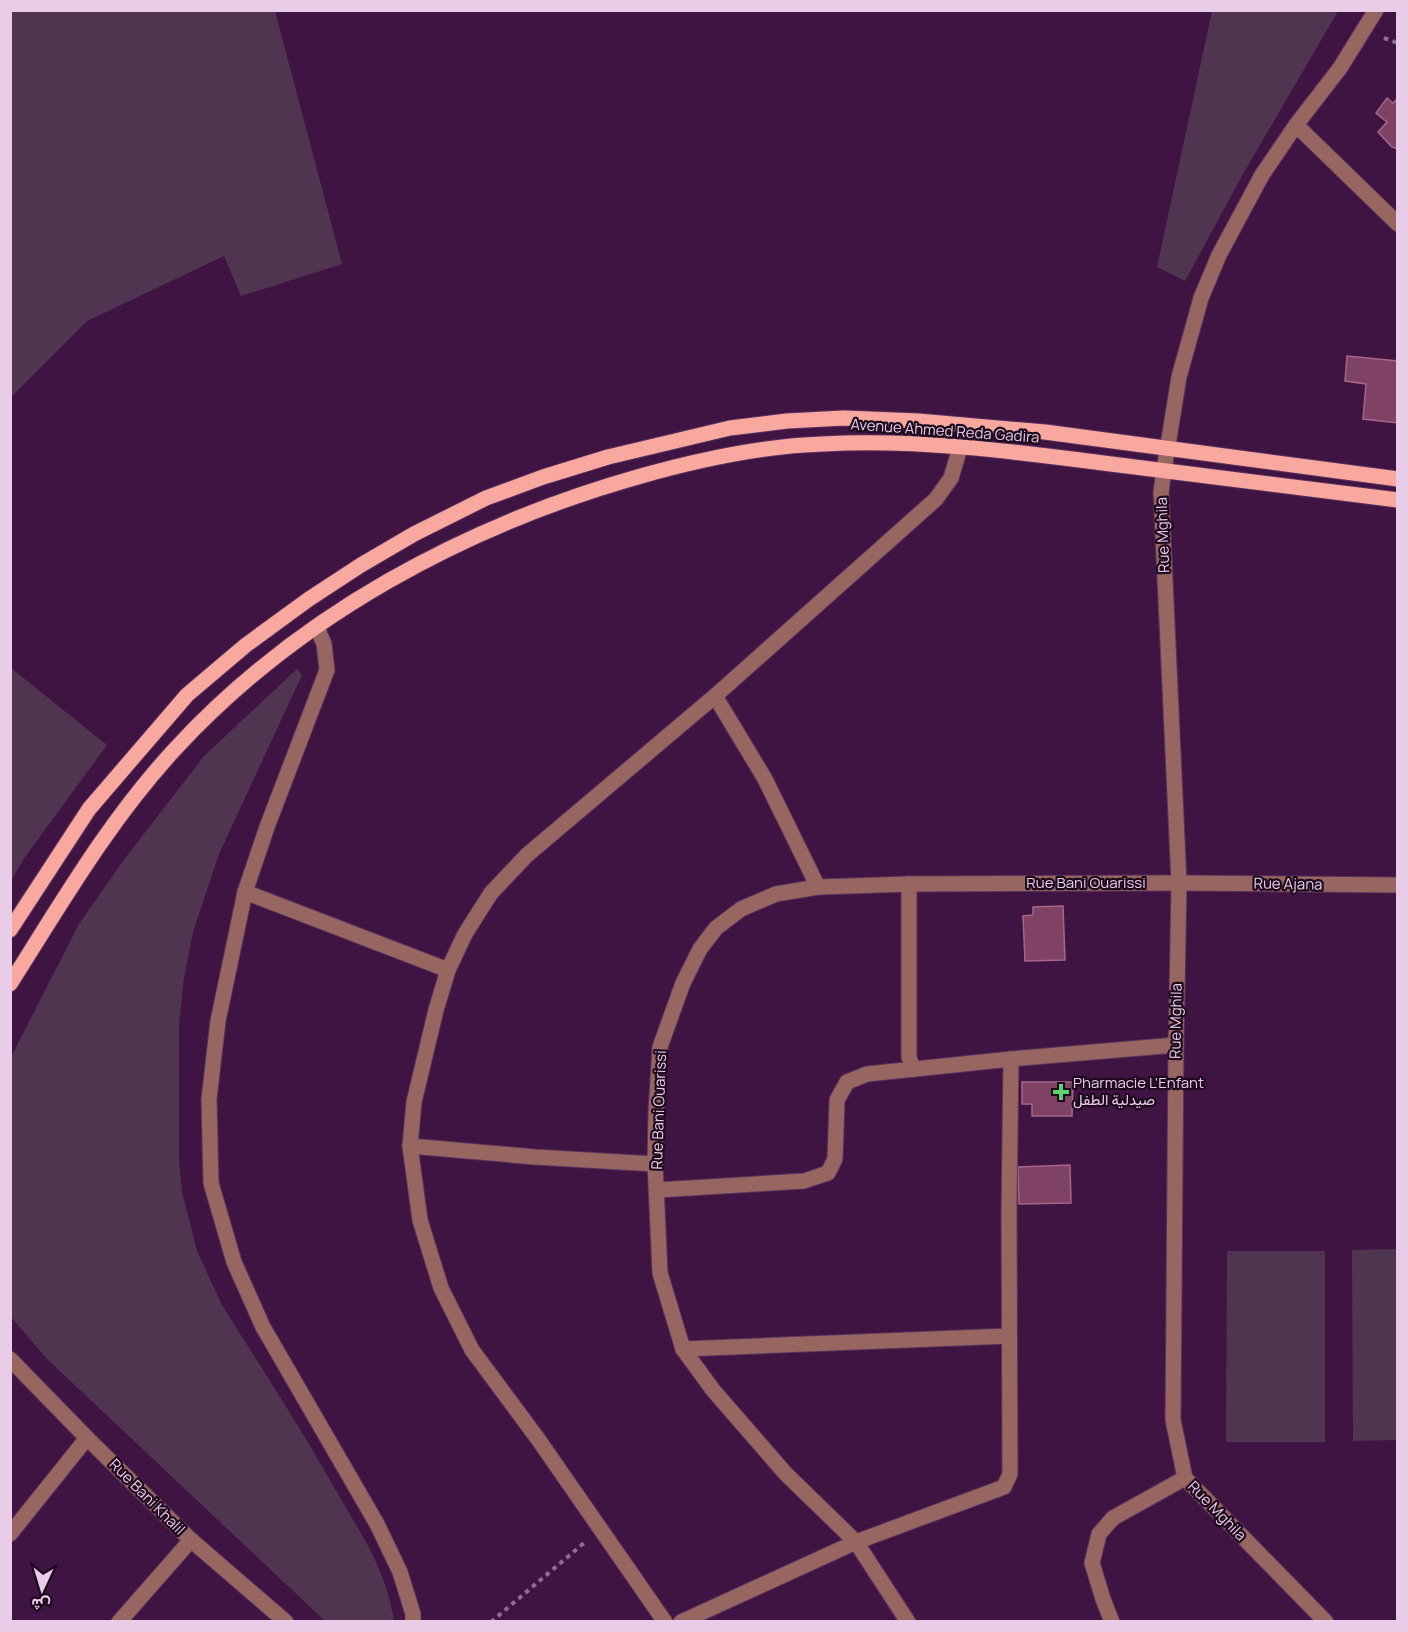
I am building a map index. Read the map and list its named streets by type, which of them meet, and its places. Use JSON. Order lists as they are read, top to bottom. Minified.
{"streets":{"main road":["Avenue Ahmed Reda Gadira"],"street":["Rue Mghila","Rue Bani Ouarissi","Rue Ajana","Rue Bani Khalil"]},"crossings":[["Avenue Ahmed Reda Gadira","Rue Mghila"],["Rue Mghila","Rue Bani Ouarissi"],["Rue Mghila","Rue Ajana"],["Rue Bani Ouarissi","Rue Ajana"]],"places":{"health":["Pharmacie L'Enfant صيدلية الطفل"]},"north":"bottom"}
